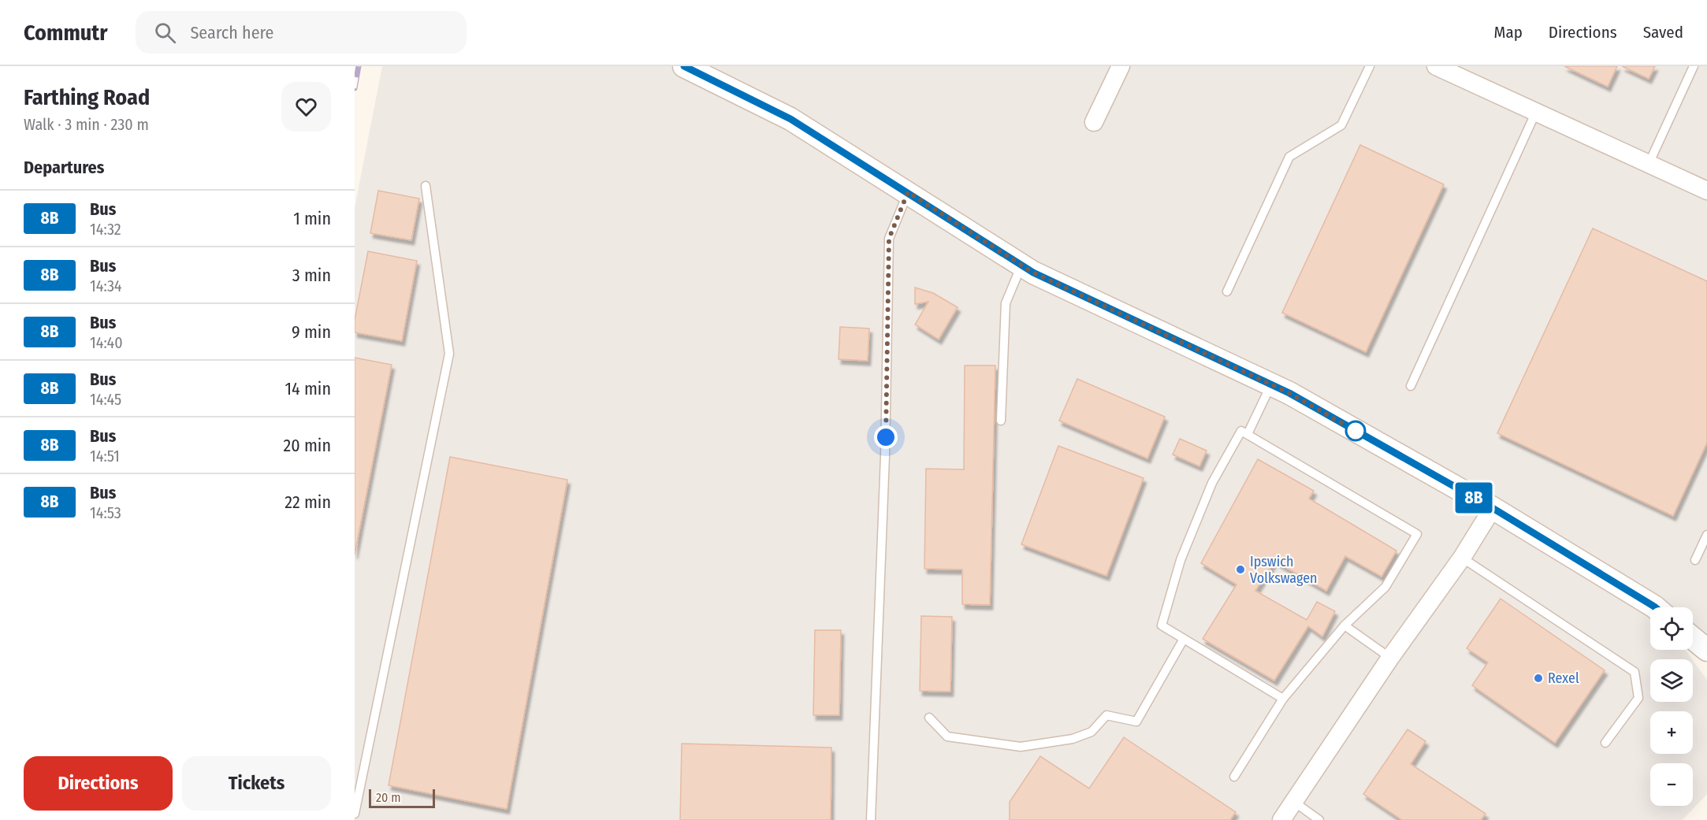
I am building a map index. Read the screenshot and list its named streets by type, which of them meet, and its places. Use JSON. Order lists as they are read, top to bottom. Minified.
{"places":["Ipswich Volkswagen","Rexel"],"lines":["bus line 8B"],"scale_bar":"20 m","page":{"header":"Commutr","search":"Search here","nav":["Map","Directions","Saved"],"heading":[["Farthing Road","Walk · 3 min · 230 m"],"Departures"],"on_map":"8B","list":[{"mark":"8B","name":"Bus","note":"14:32","value":"1 min"},{"mark":"8B","name":"Bus","note":"14:34","value":"3 min"},{"mark":"8B","name":"Bus","note":"14:40","value":"9 min"},{"mark":"8B","name":"Bus","note":"14:45","value":"14 min"},{"mark":"8B","name":"Bus","note":"14:51","value":"20 min"},{"mark":"8B","name":"Bus","note":"14:53","value":"22 min"}],"map_buttons":["+","−"],"buttons":["Directions","Tickets"],"scale":"20 m"}}
